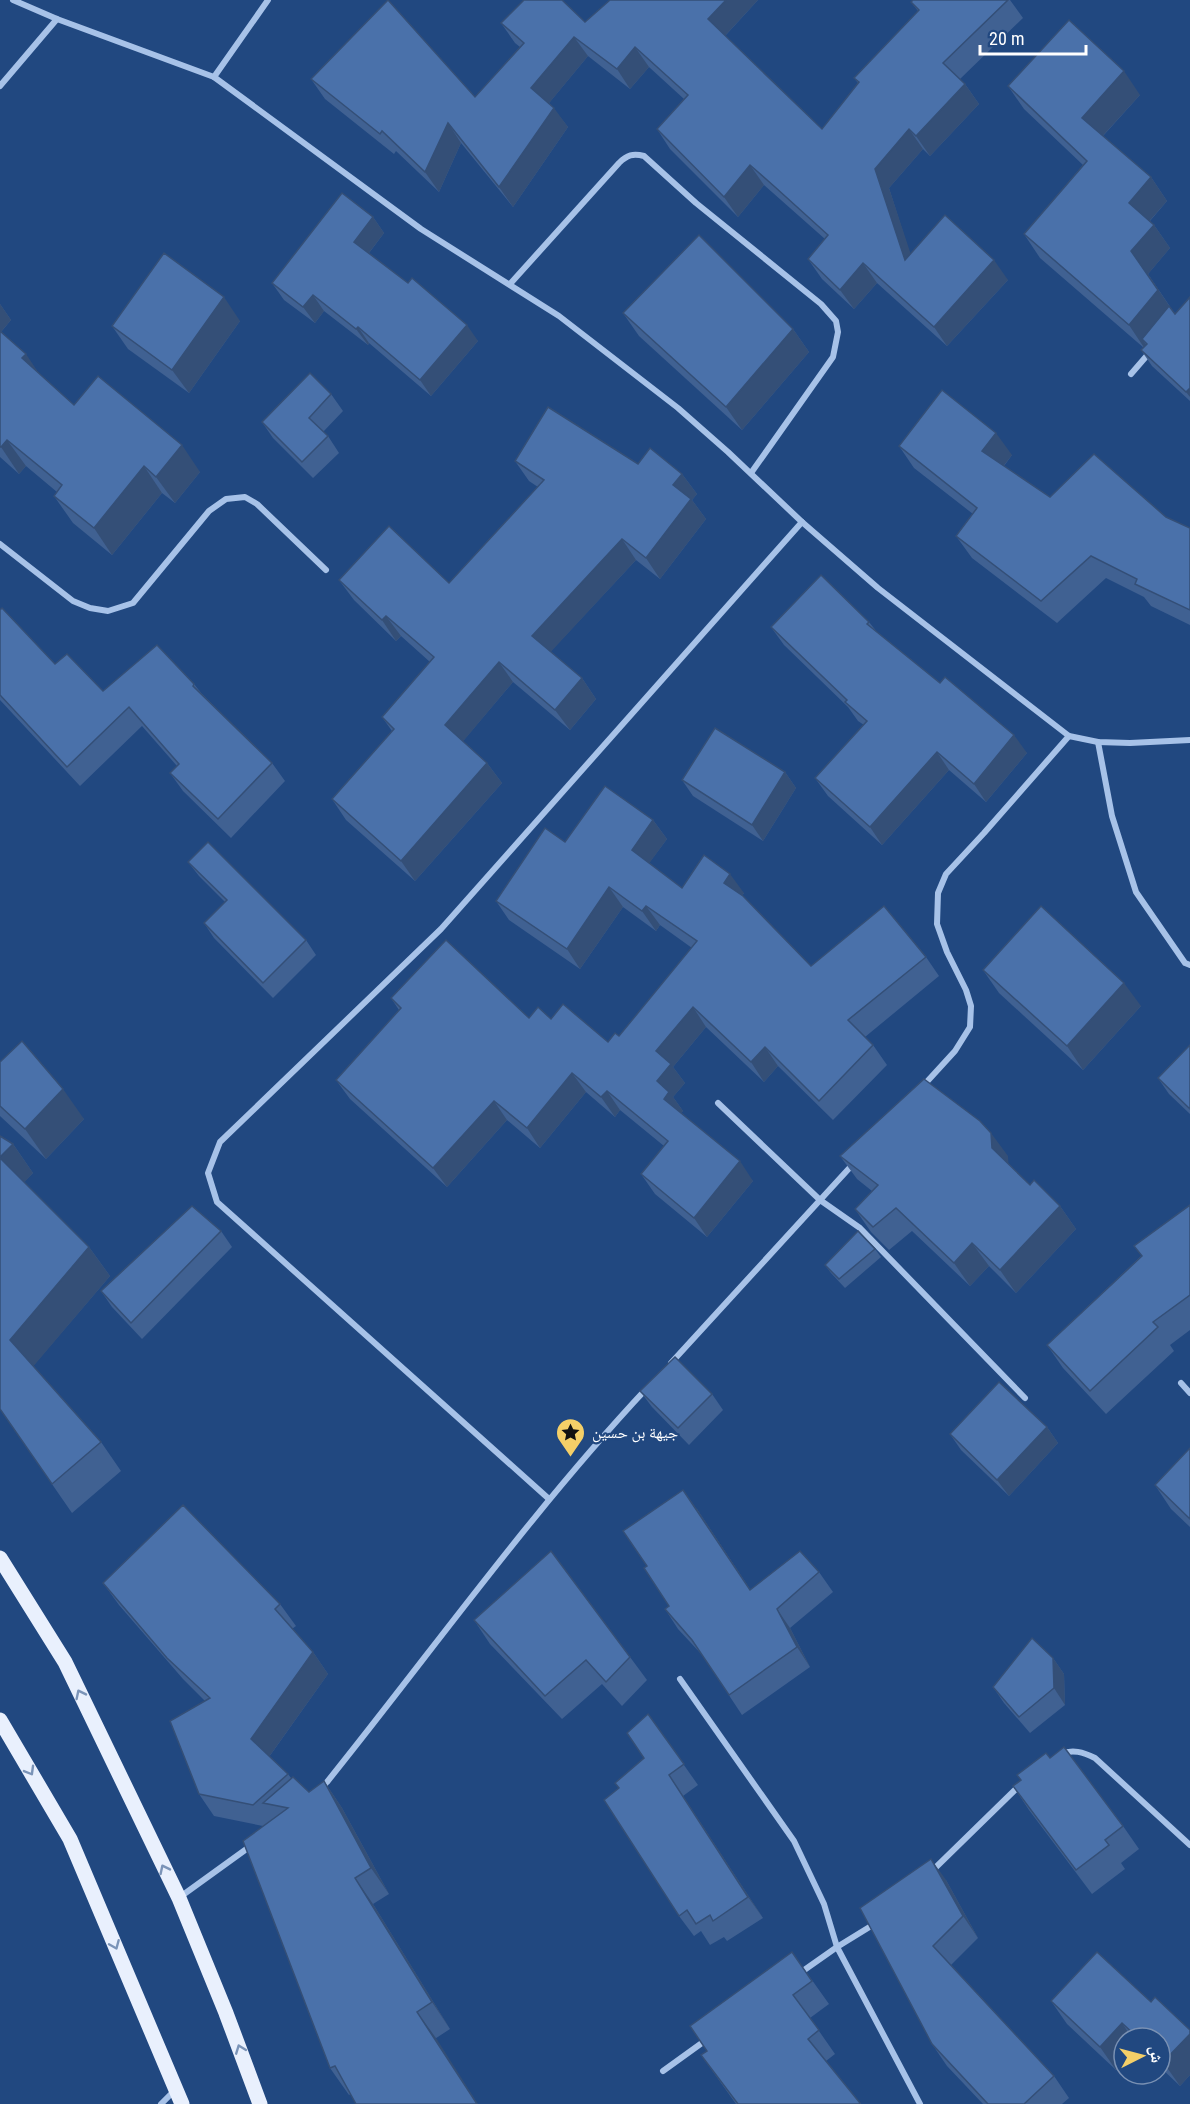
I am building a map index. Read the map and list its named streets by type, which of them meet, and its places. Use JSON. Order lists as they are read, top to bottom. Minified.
{"places":{"place":["جيهة بن حسين"]},"scale_bar":"20 m","north":"right"}
